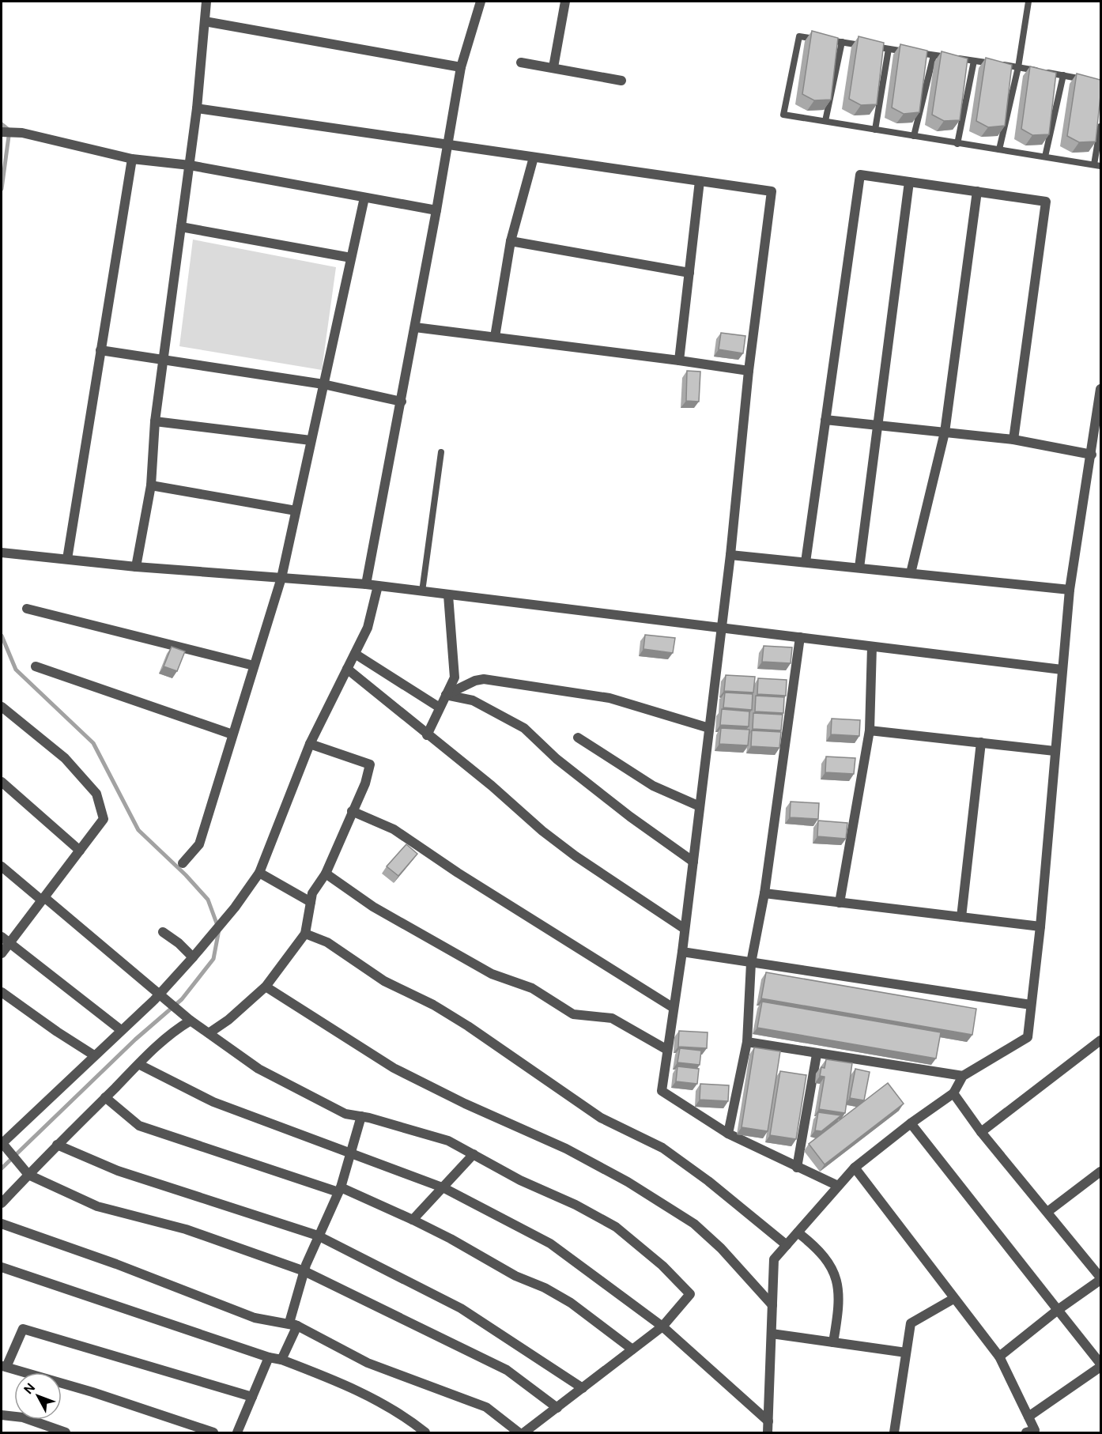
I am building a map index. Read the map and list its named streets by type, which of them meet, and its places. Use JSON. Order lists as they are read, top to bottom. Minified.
{"north":"top left"}
